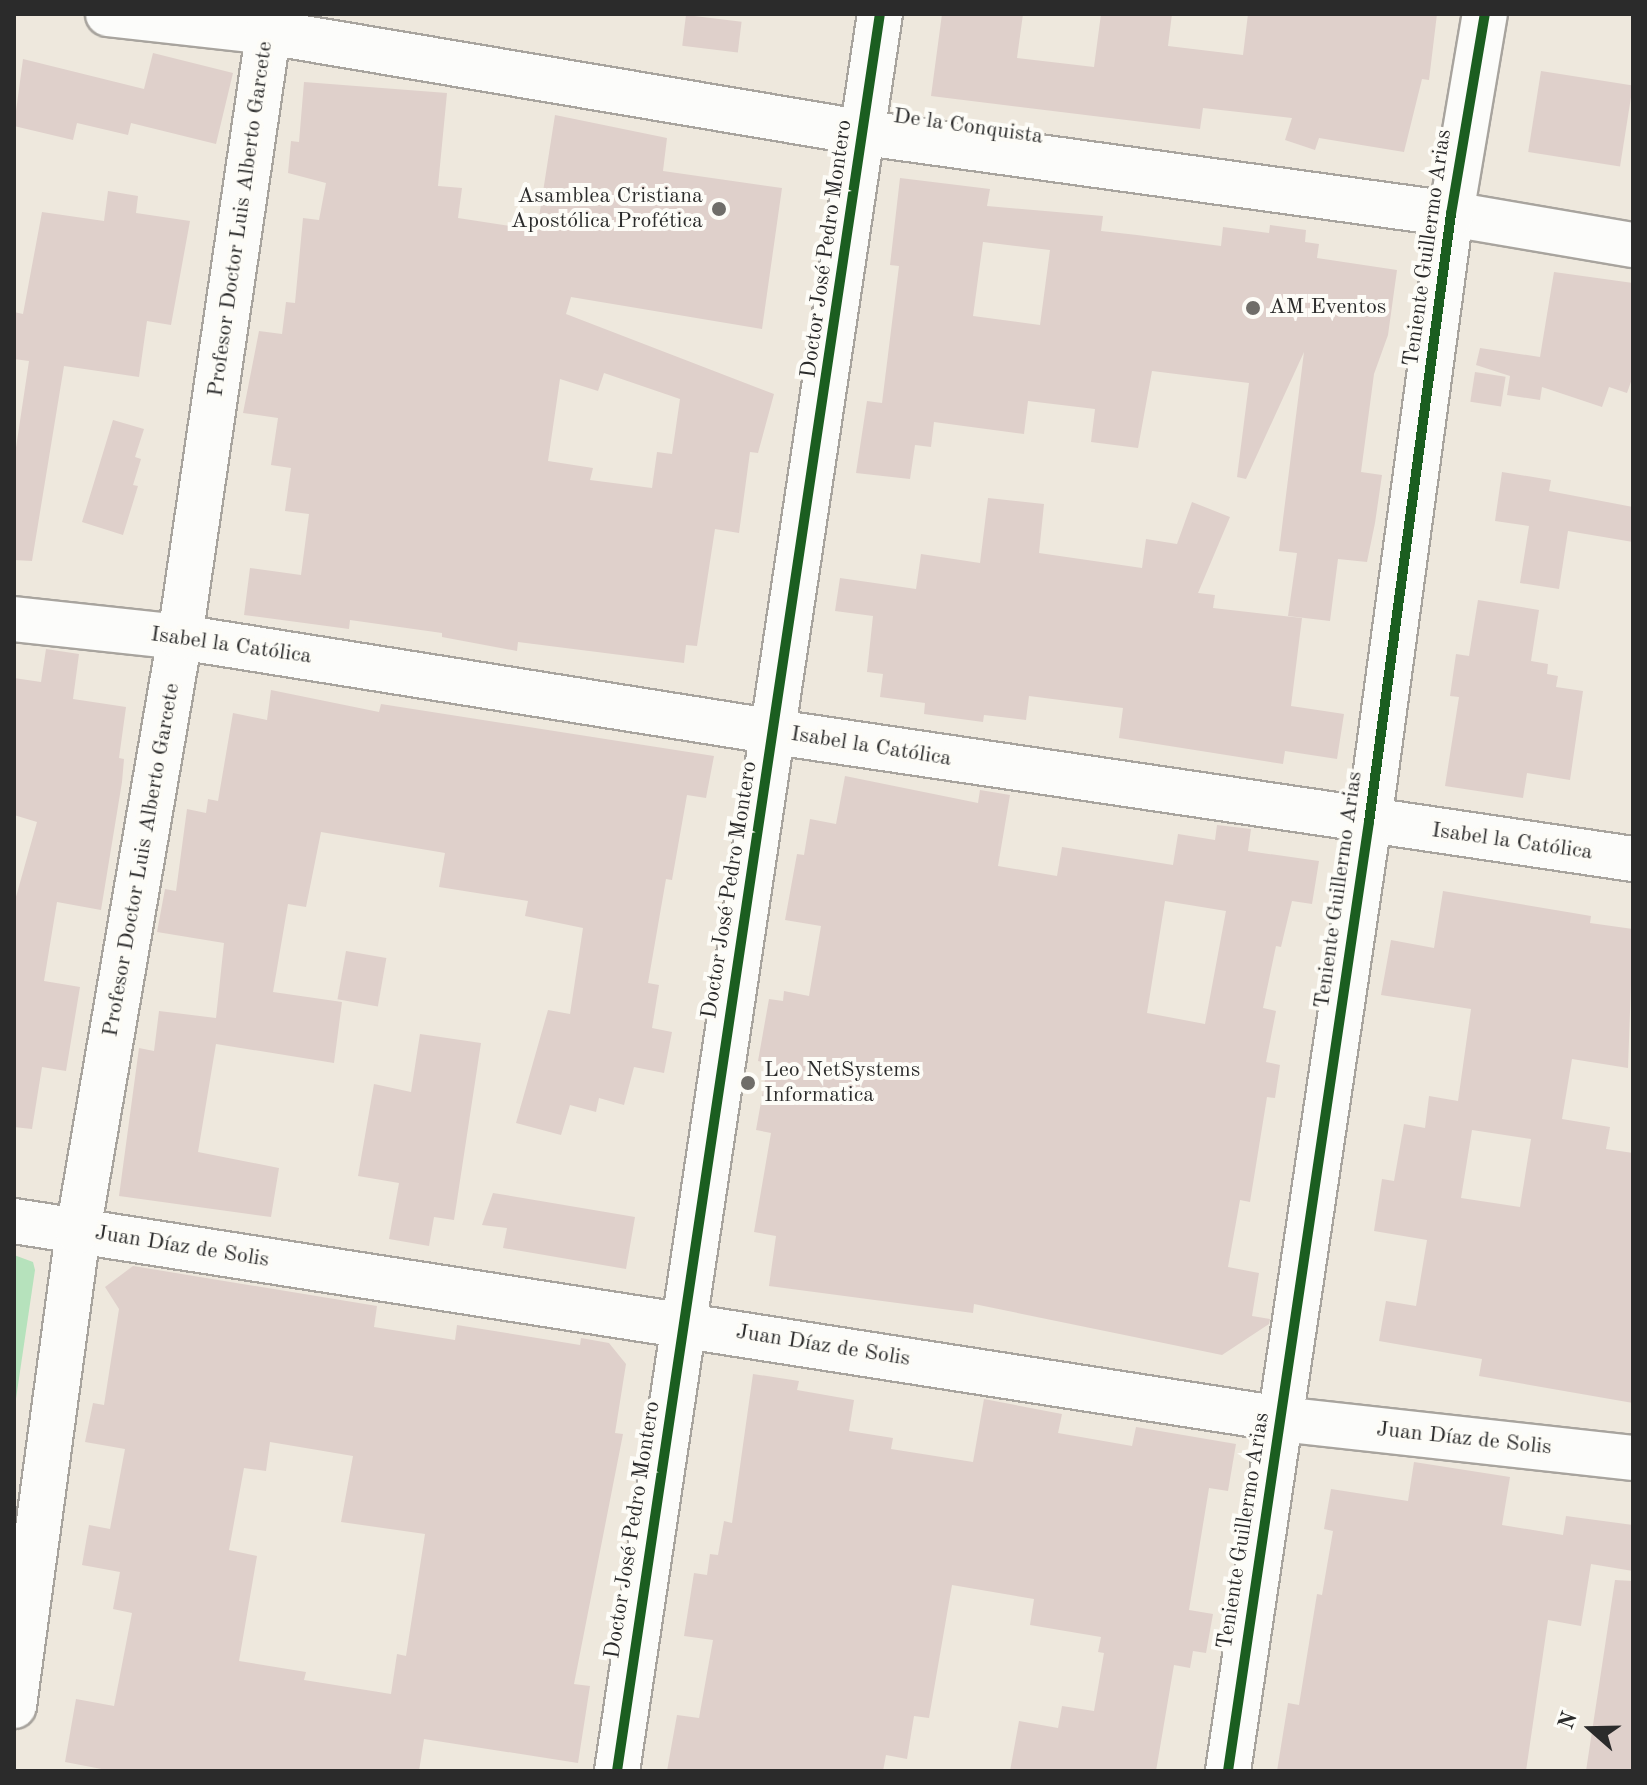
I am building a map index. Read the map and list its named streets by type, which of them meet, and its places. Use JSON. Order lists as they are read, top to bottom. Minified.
{"streets":{"street":["De la Conquista","Profesor Doctor Luis Alberto Garcete","Teniente Guillermo Arias","Doctor José Pedro Montero","Isabel la Católica","Juan Díaz de Solis"]},"crossings":[["De la Conquista","Profesor Doctor Luis Alberto Garcete"],["De la Conquista","Teniente Guillermo Arias"],["De la Conquista","Doctor José Pedro Montero"],["Profesor Doctor Luis Alberto Garcete","Isabel la Católica"],["Profesor Doctor Luis Alberto Garcete","Juan Díaz de Solis"],["Teniente Guillermo Arias","Isabel la Católica"],["Teniente Guillermo Arias","Juan Díaz de Solis"],["Doctor José Pedro Montero","Isabel la Católica"],["Doctor José Pedro Montero","Juan Díaz de Solis"]],"places":["Asamblea Cristiana Apostólica Profética","AM Eventos","Leo NetSystems Informatica"],"north":"left"}
